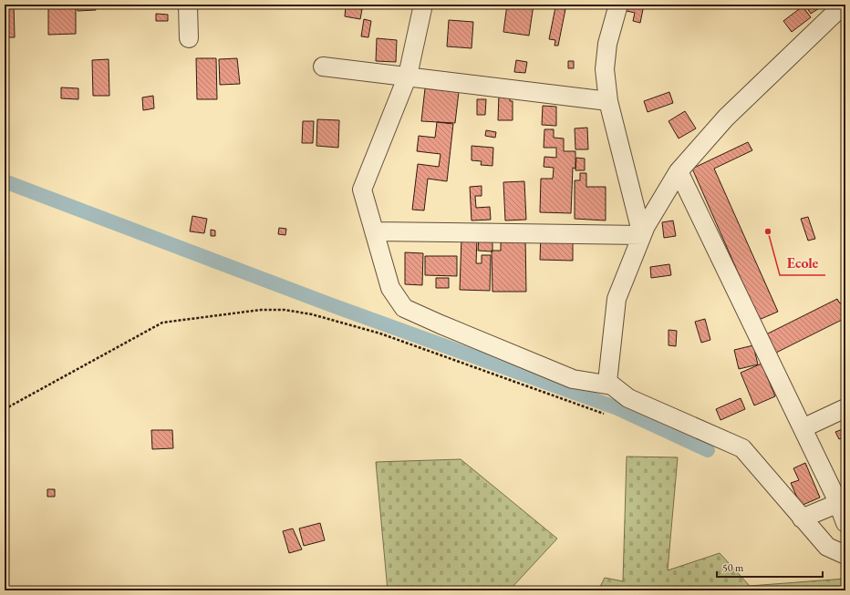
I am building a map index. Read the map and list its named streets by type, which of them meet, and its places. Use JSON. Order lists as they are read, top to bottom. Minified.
{"places":["Ecole"],"scale_bar":"50 m"}
